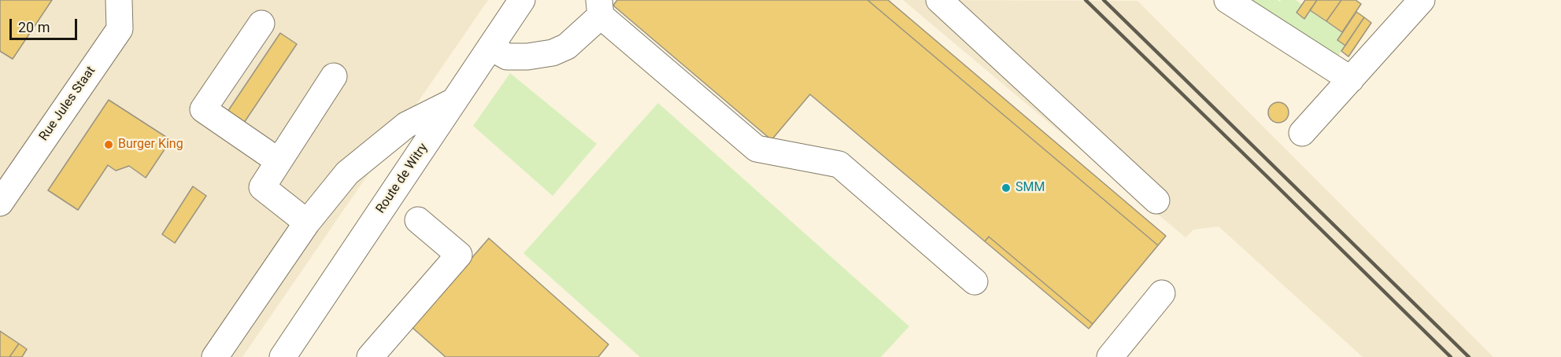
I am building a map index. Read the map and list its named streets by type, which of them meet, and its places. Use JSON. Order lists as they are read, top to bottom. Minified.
{"streets":{"street":["Rue Jules Staat","Route de Witry"]},"places":["Burger King","SMM"],"scale_bar":"20 m"}
